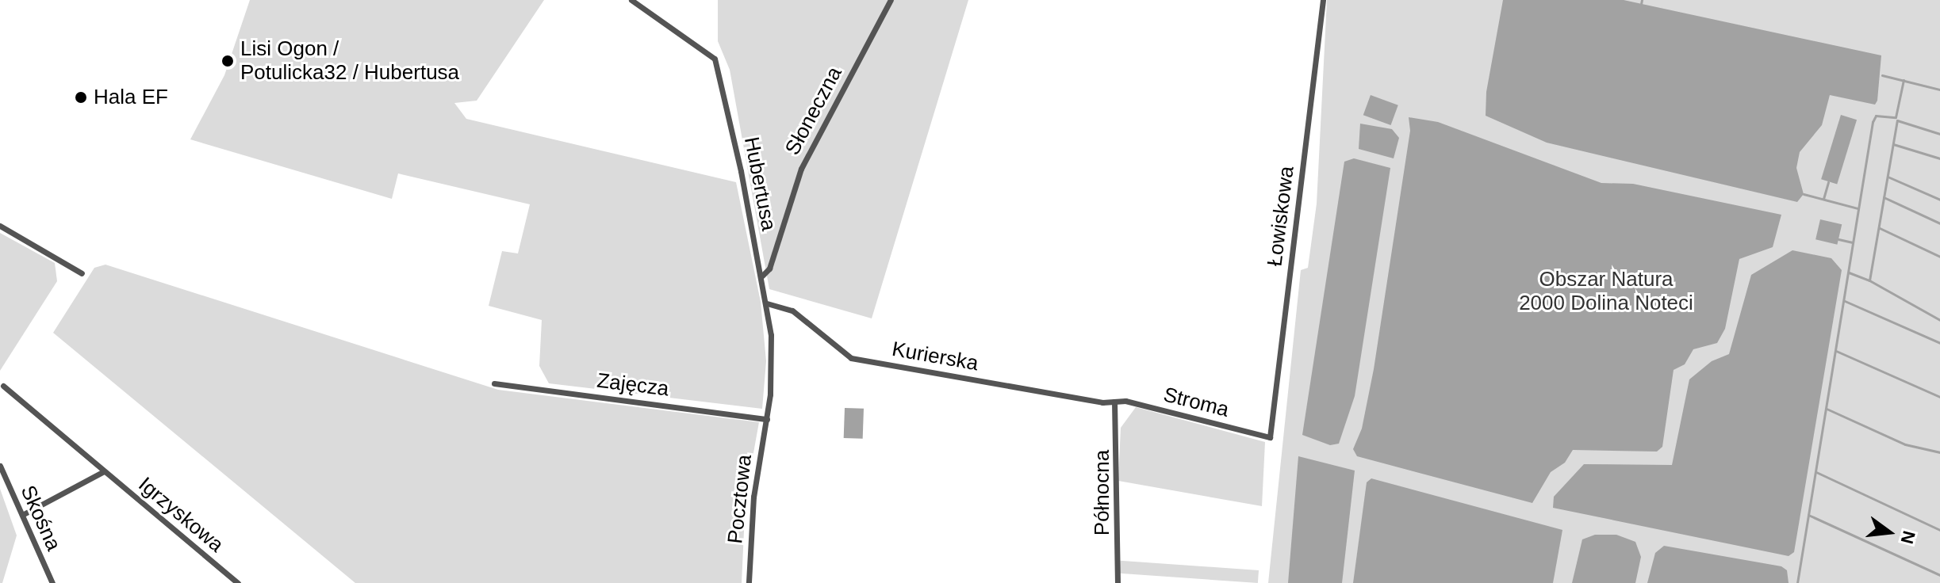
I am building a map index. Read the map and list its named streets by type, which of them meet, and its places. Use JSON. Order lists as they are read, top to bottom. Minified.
{"streets":{"street":["Słoneczna","Hubertusa","Łowiskowa","Kurierska","Zajęcza","Stroma","Północna","Pocztowa","Igrzyskowa","Skośna"]},"crossings":[["Słoneczna","Hubertusa"],["Hubertusa","Kurierska"],["Hubertusa","Zajęcza"],["Hubertusa","Pocztowa"],["Łowiskowa","Stroma"],["Kurierska","Stroma"],["Kurierska","Północna"],["Zajęcza","Pocztowa"],["Stroma","Północna"]],"parks":["Obszar Natura 2000 Dolina Noteci"],"places":["Lisi Ogon / Potulicka32 / Hubertusa","Hala EF"],"north":"right"}
